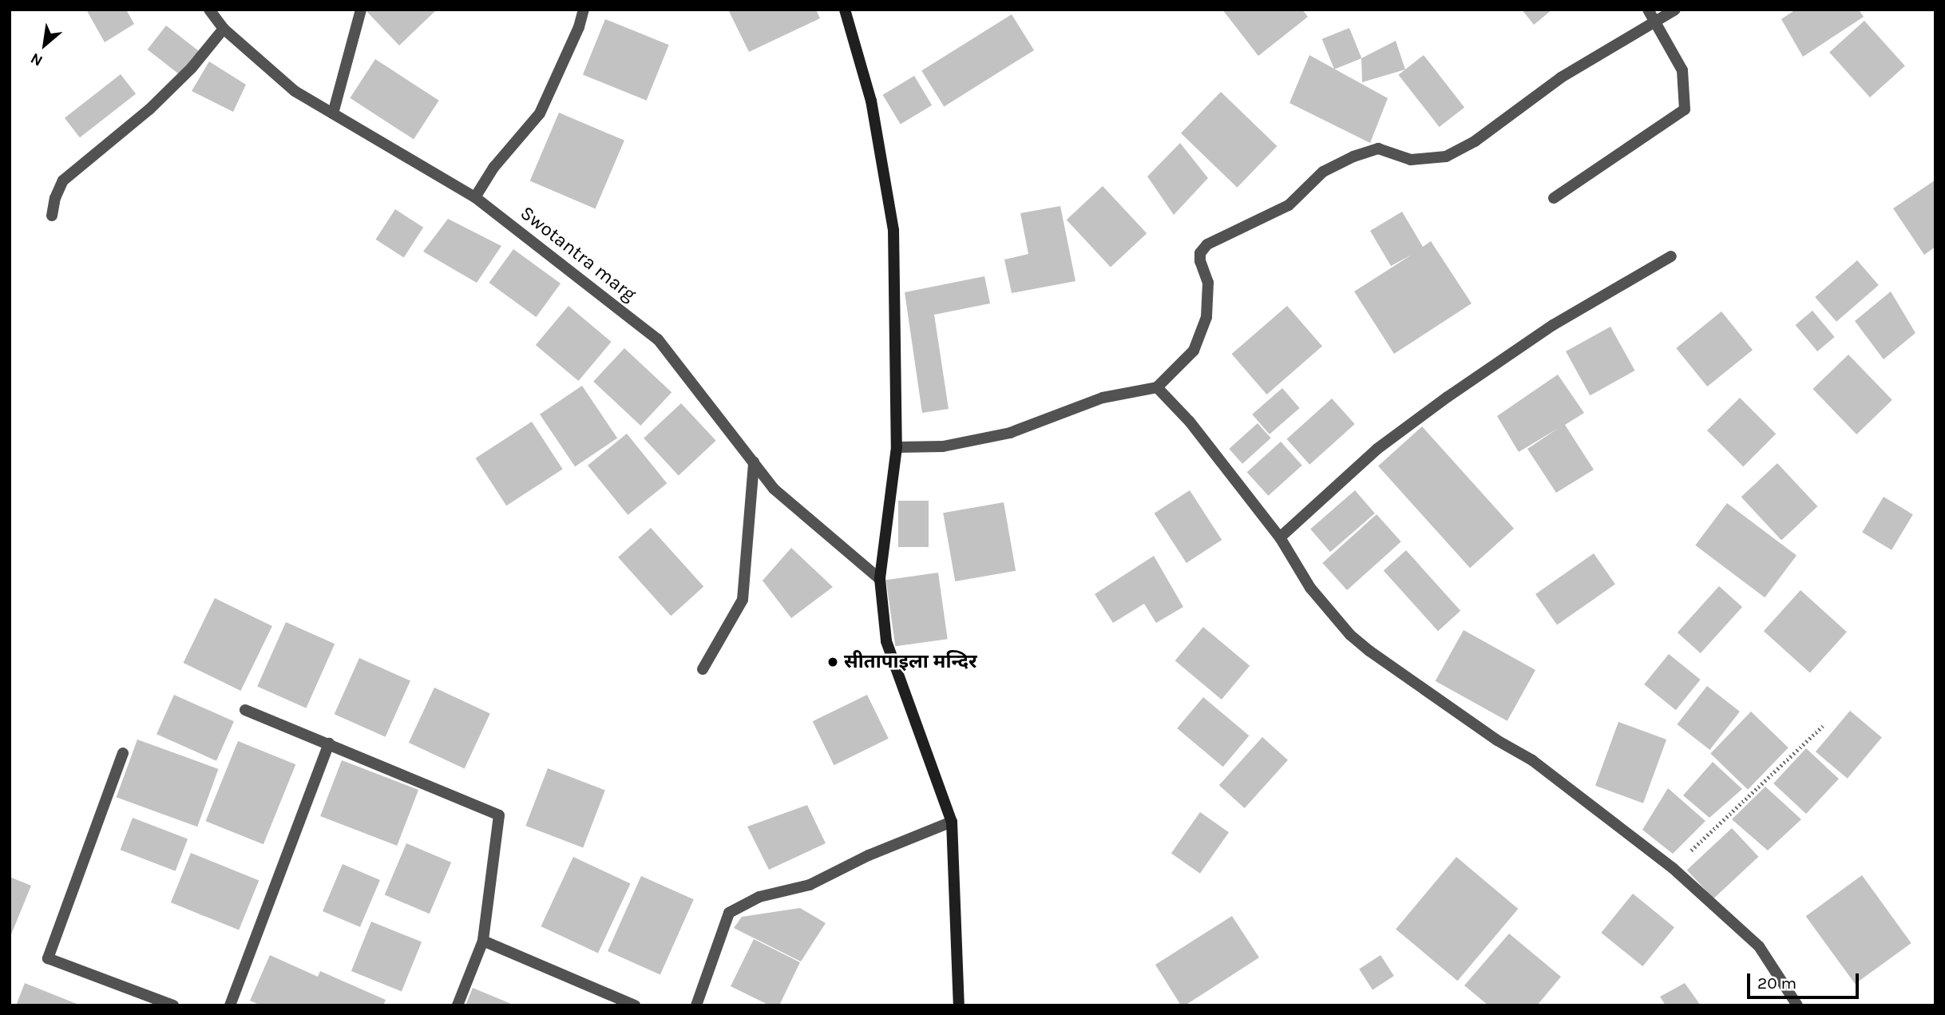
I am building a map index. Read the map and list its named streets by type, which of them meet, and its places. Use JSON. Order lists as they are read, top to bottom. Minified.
{"streets":{"street":["Swotantra marg"]},"places":["सीतापाइला मन्दिर"],"scale_bar":"20 m","north":"bottom left"}
